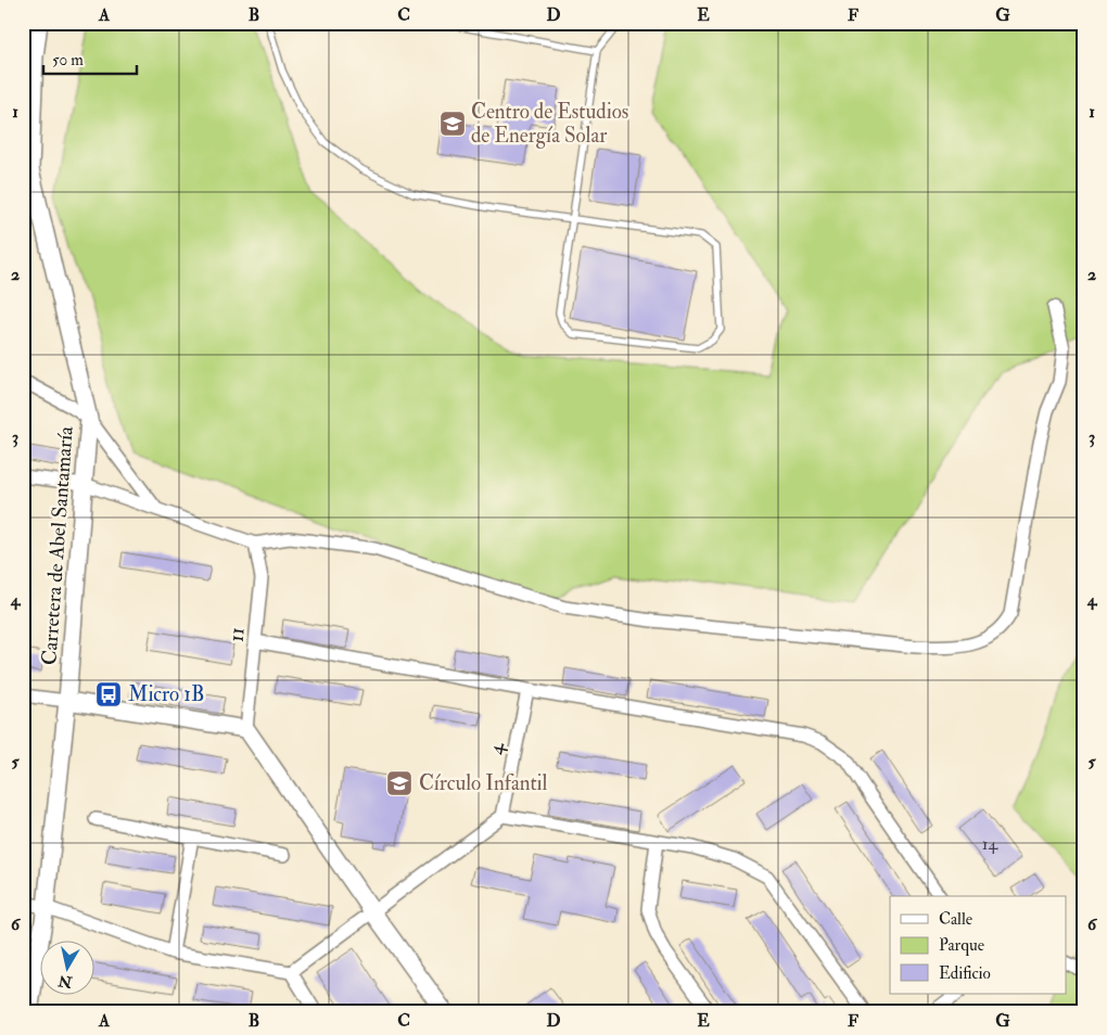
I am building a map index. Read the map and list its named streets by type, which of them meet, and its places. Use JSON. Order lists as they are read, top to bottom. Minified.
{"streets":{"main road":["Carretera de Abel Santamaría"],"street":["11","4"]},"places":{"school or university":["Centro de Estudios de Energía Solar","Círculo Infantil"],"bus stop":["Micro 1B"]},"house_numbers":["14"],"legend":["Calle","Parque","Edificio"],"scale_bar":"50 m","north":"bottom","grid":{"columns":["A","B","C","D","E","F","G"],"rows":["1","2","3","4","5","6"]}}
